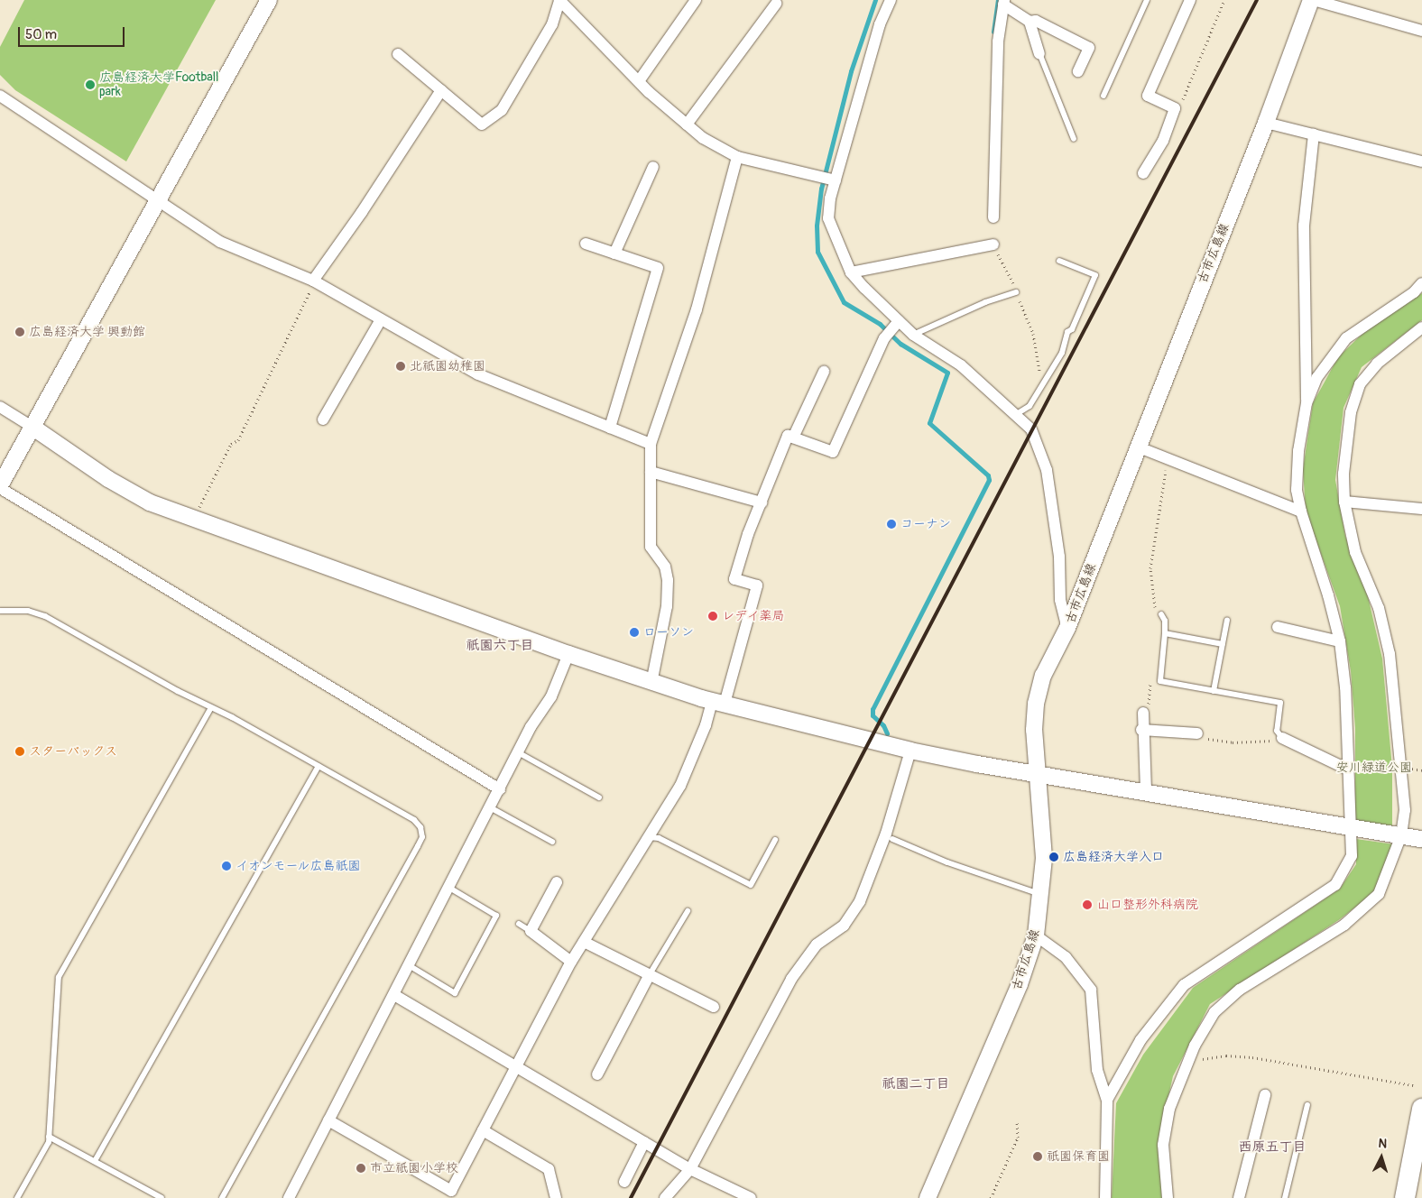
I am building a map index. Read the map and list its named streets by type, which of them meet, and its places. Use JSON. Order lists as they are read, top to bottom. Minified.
{"streets":{"street":["古市広島線"]},"districts":["祇園六丁目","祇園二丁目","西原五丁目"],"parks":["安川緑道公園"],"places":["広島経済大学Football park","広島経済大学 興動館","北祇園幼稚園","コーナン","レデイ薬局","ローソン","スターバックス","広島経済大学入口","イオンモール広島祇園","山口整形外科病院","祇園保育園","市立祇園小学校"],"scale_bar":"50 m","north":"top"}
